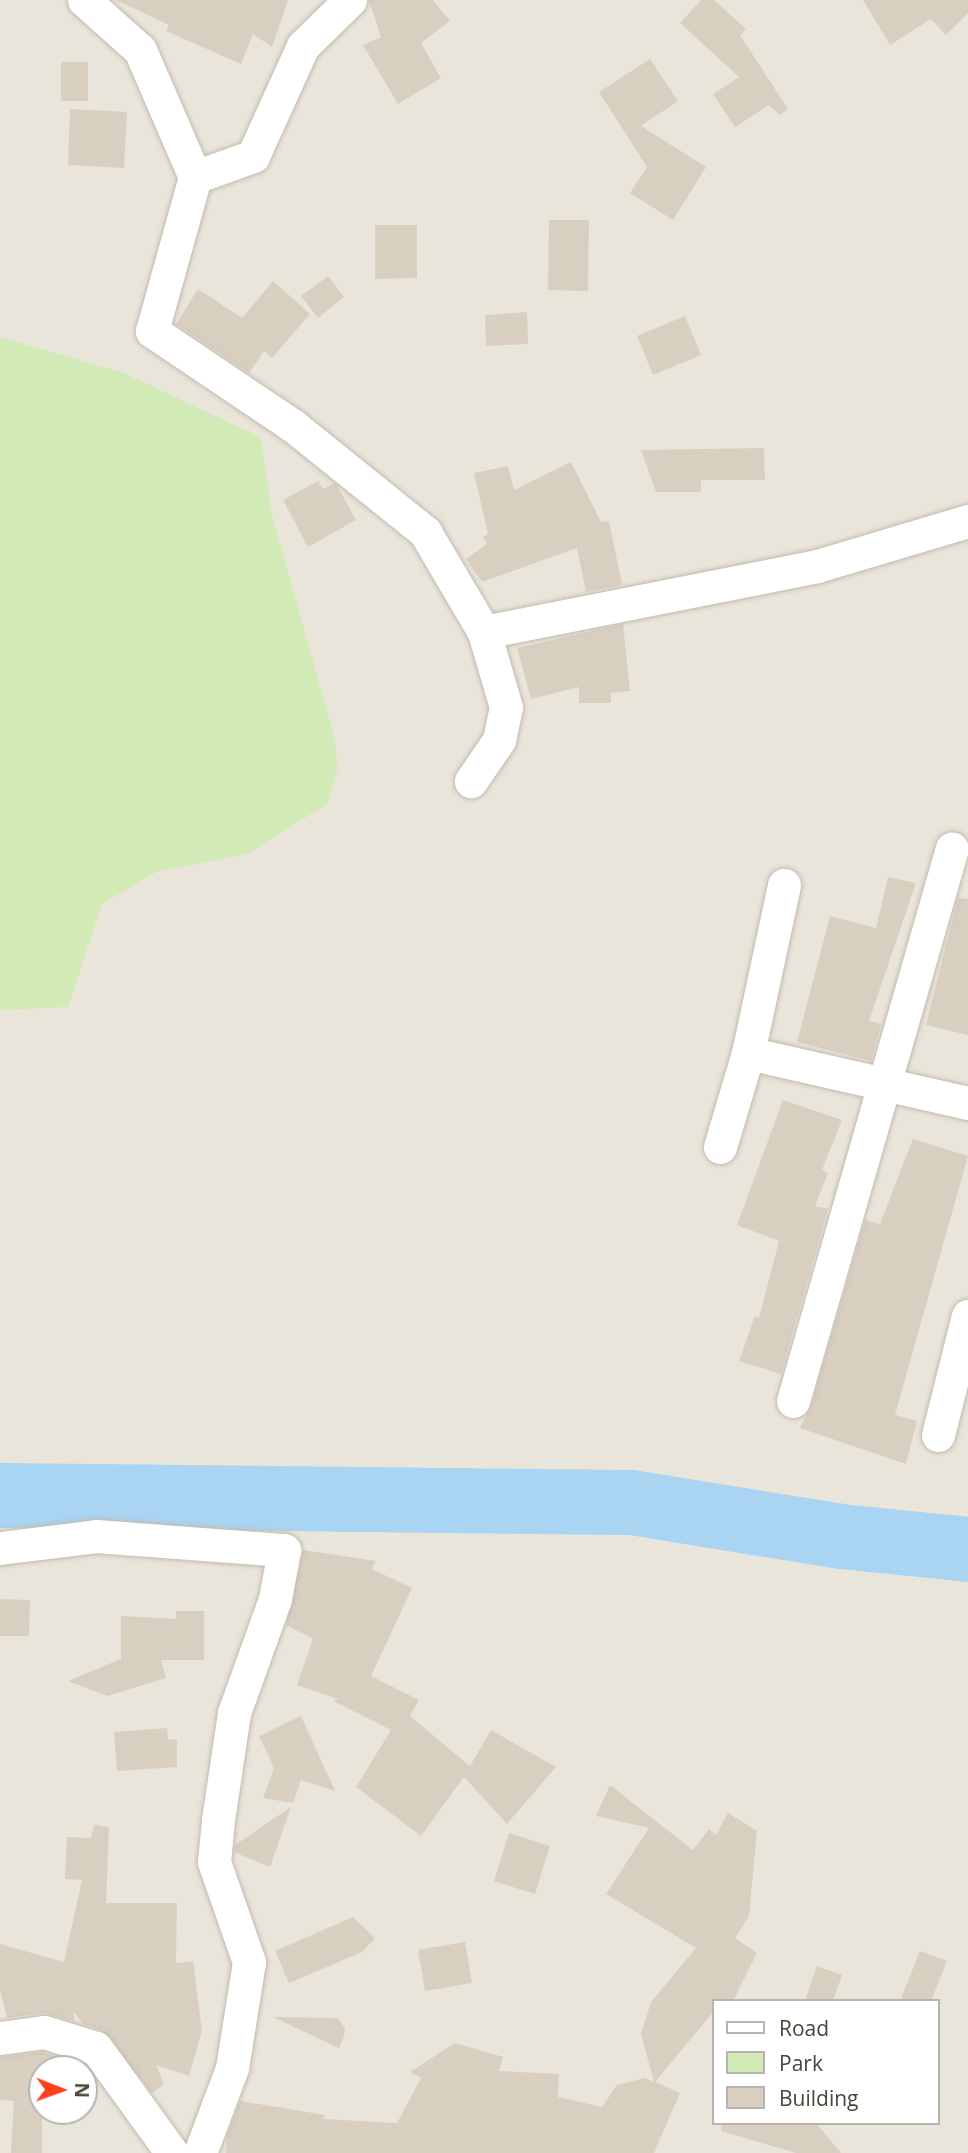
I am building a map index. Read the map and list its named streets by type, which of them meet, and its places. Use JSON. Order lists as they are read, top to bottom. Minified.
{"legend":["Road","Park","Building"],"north":"right"}
